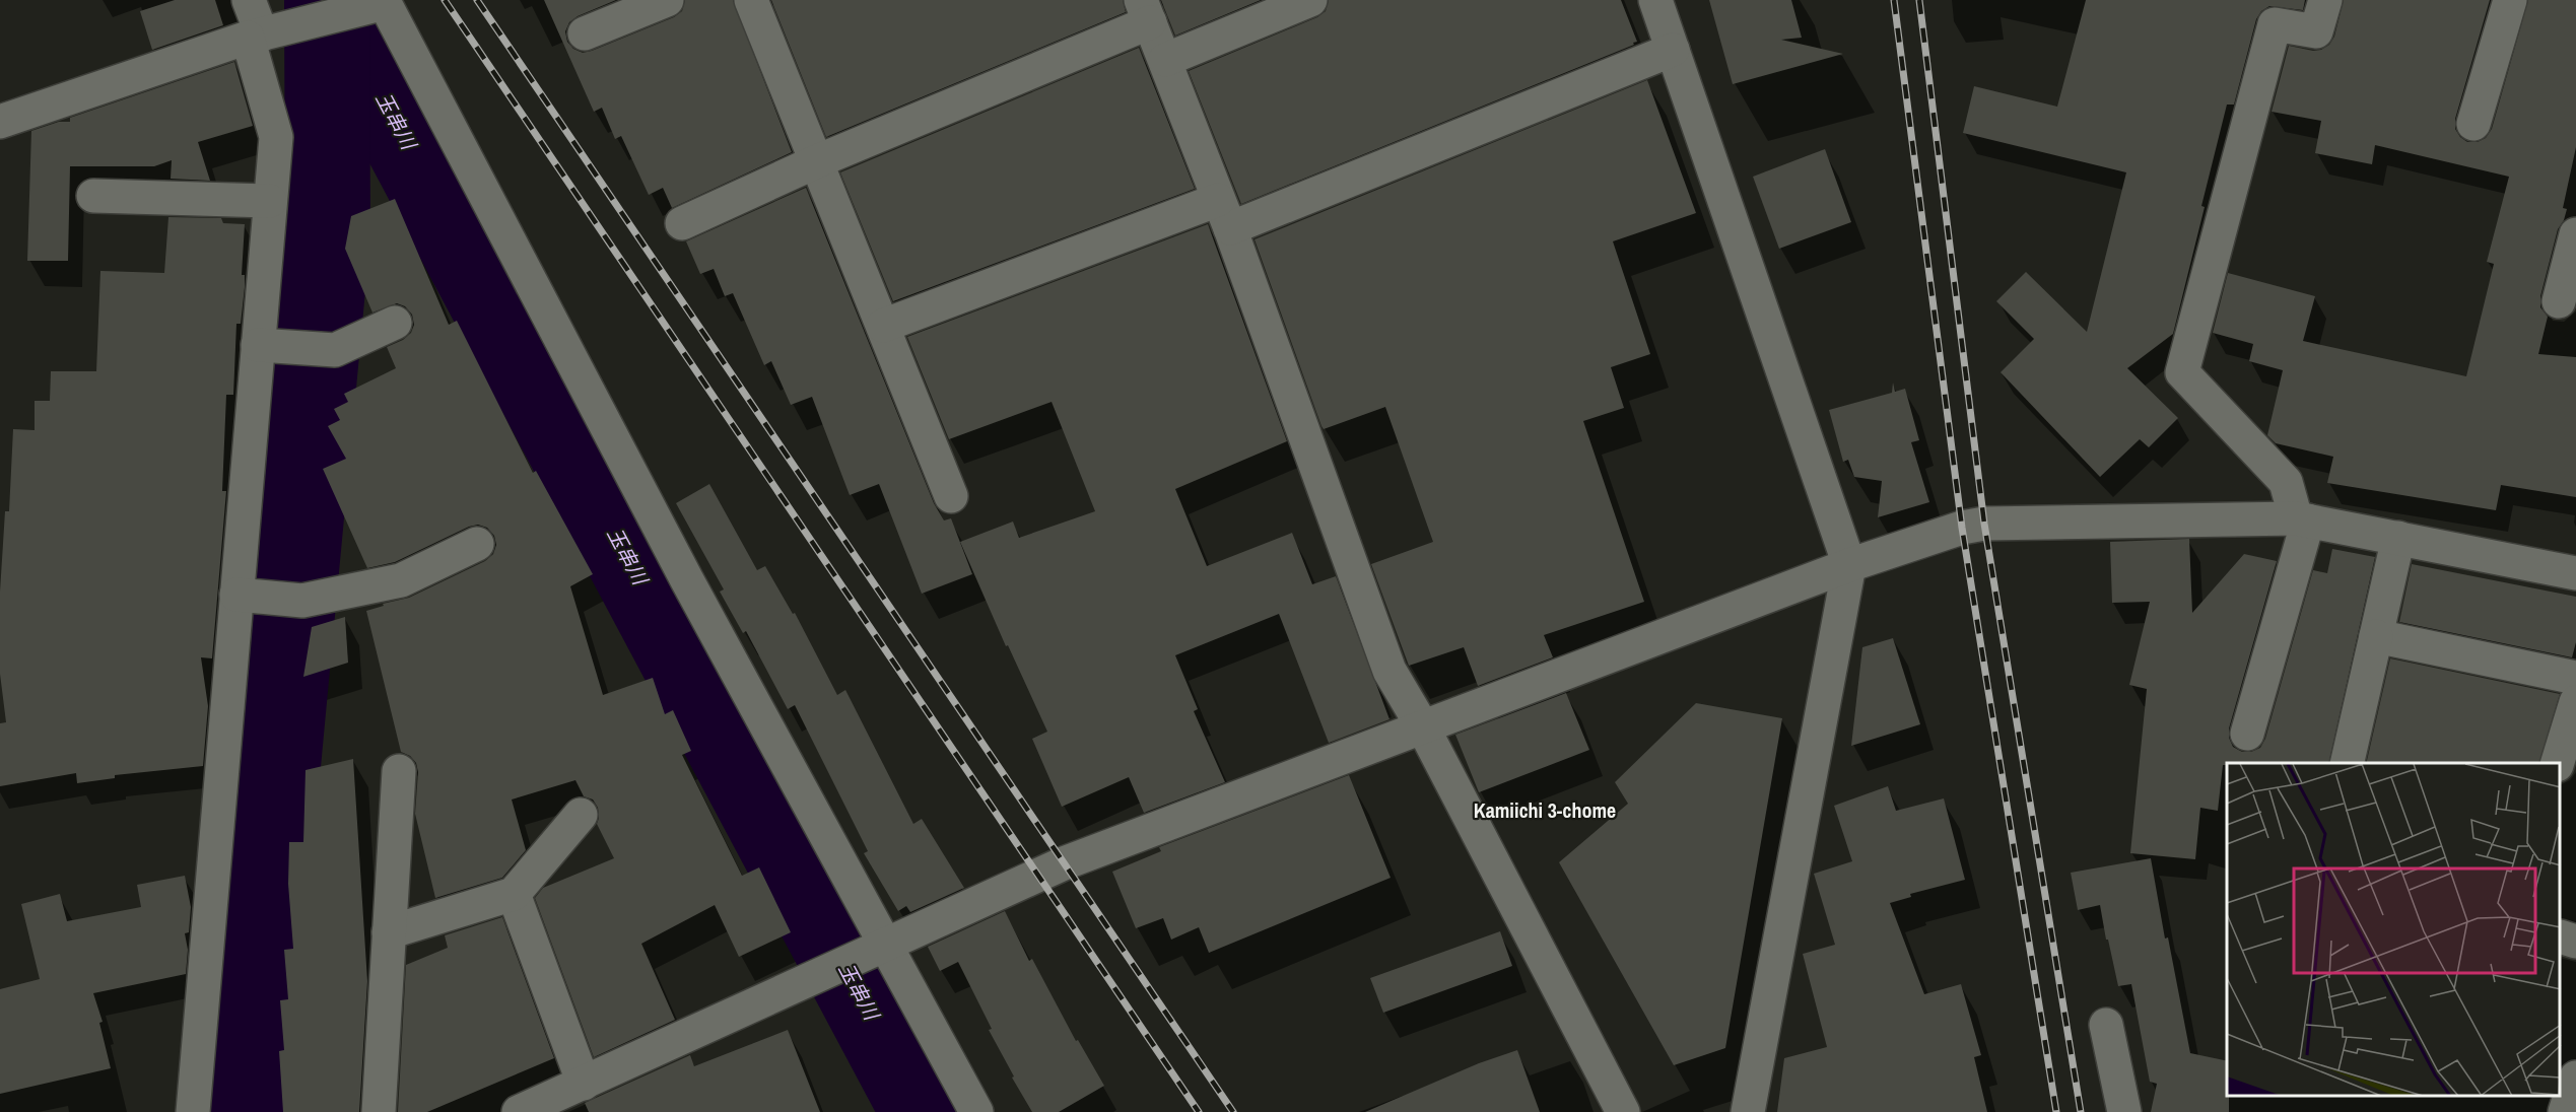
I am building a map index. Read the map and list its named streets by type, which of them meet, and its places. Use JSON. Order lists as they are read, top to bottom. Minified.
{"districts":["Kamiichi 3-chome"],"water":["玉串川"]}
